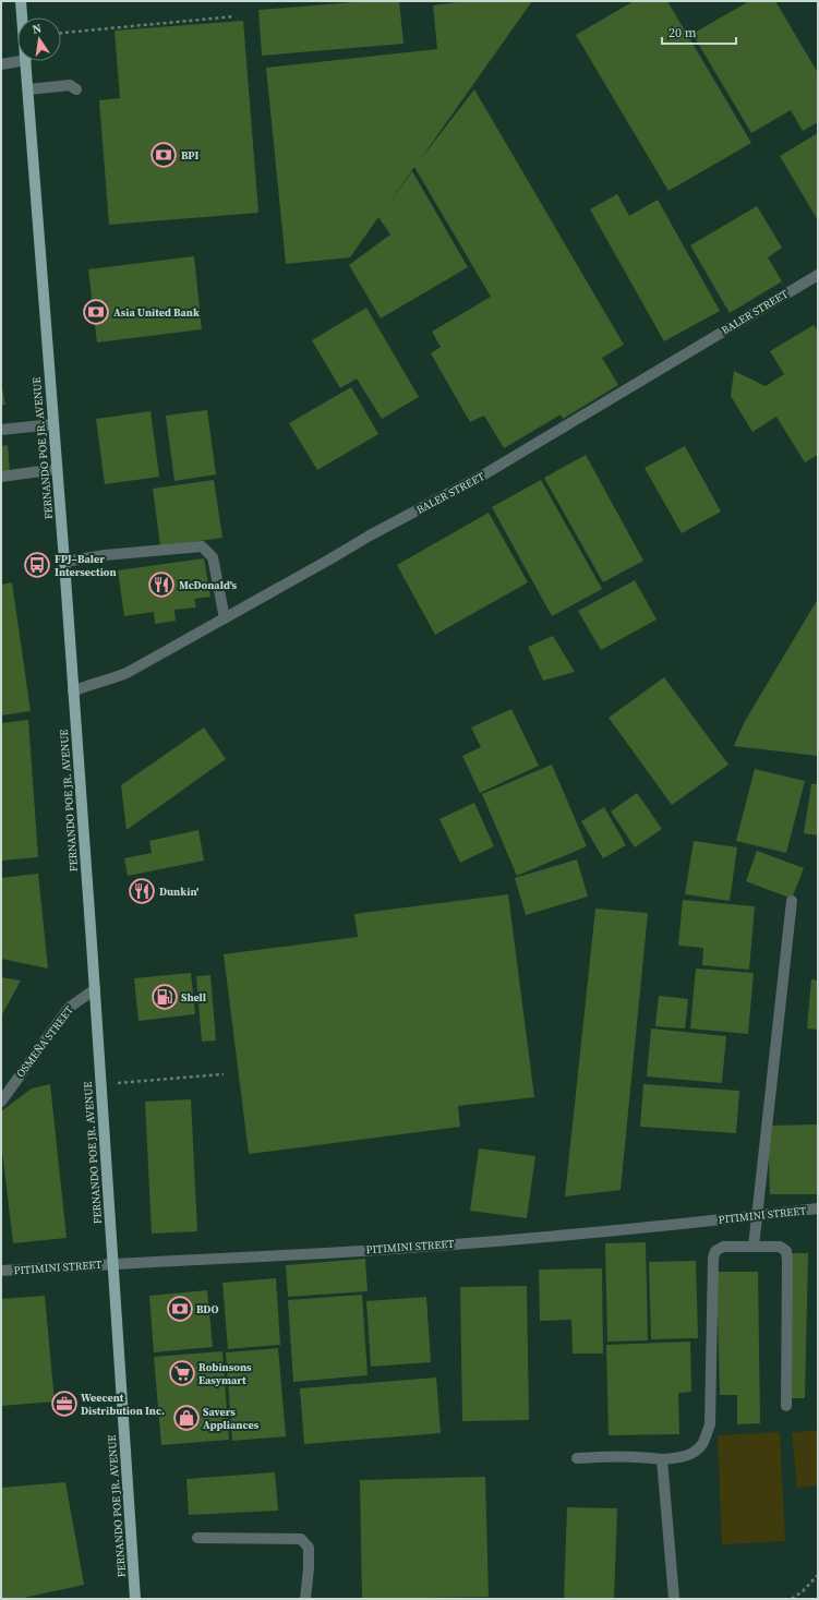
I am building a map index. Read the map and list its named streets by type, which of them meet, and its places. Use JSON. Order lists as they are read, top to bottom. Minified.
{"streets":{"main road":["FERNANDO POE JR. AVENUE"],"street":["BALER STREET","OSMEÑA STREET","PITIMINI STREET"]},"crossings":[["BALER STREET","FERNANDO POE JR. AVENUE"],["FERNANDO POE JR. AVENUE","OSMEÑA STREET"],["FERNANDO POE JR. AVENUE","PITIMINI STREET"]],"places":{"bank":["BPI","Asia United Bank","BDO"],"bus stop":["FPJ–Baler Intersection"],"restaurant":["McDonald's","Dunkin'"],"fuel station":["Shell"],"supermarket":["Robinsons Easymart"],"office":["Weecent Distribution Inc."],"shop":["Savers Appliances"]},"scale_bar":"20 m","north":"top"}
